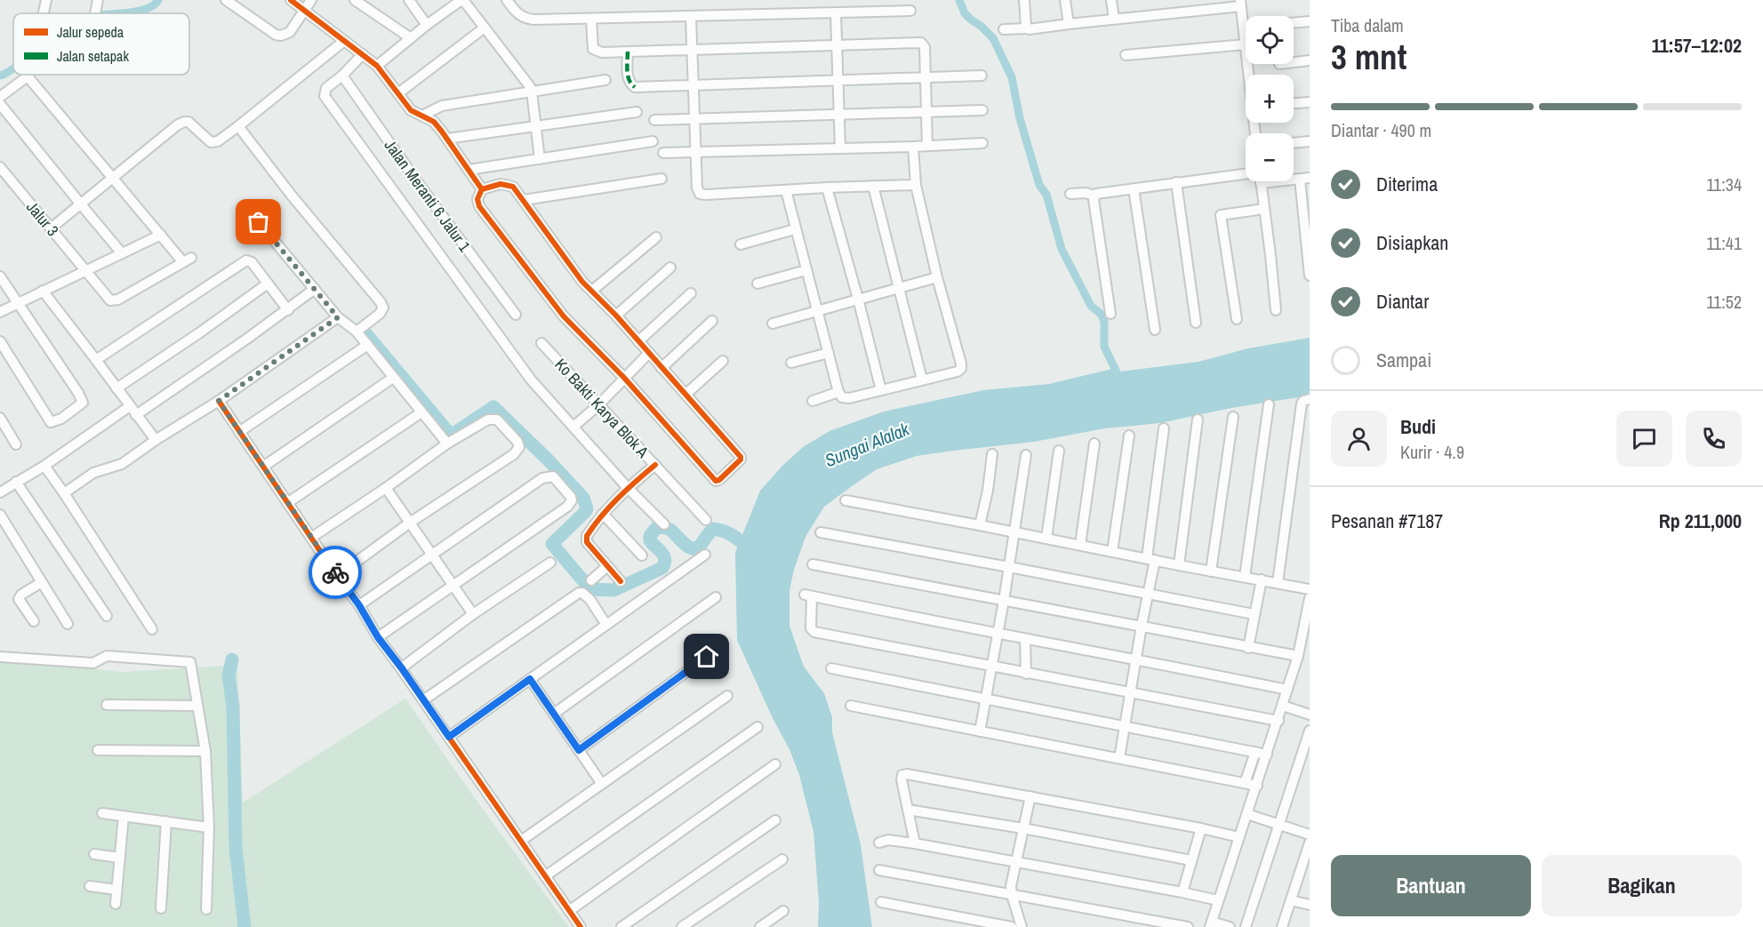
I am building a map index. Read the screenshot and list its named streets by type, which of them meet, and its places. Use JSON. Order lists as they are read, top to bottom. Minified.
{"streets":{"street":["Jalan Meranti 6 Jalur 1","Jalur 3","Ko Bakti Karya Blok A"]},"water":["Sungai Alalak"],"legend":["Jalur sepeda","Jalan setapak"],"page":{"heading":["3 mnt","Tiba dalam","11:57–12:02"],"panel":["Budi","Kurir · 4.9","Pesanan #7187","Rp 211,000"],"map_buttons":["+","−"],"bar":"Diantar · 490 m","list":[["Diterima","11:34"],["Disiapkan","11:41"],["Diantar","11:52"],"Sampai"],"buttons":["Bantuan","Bagikan"]}}
